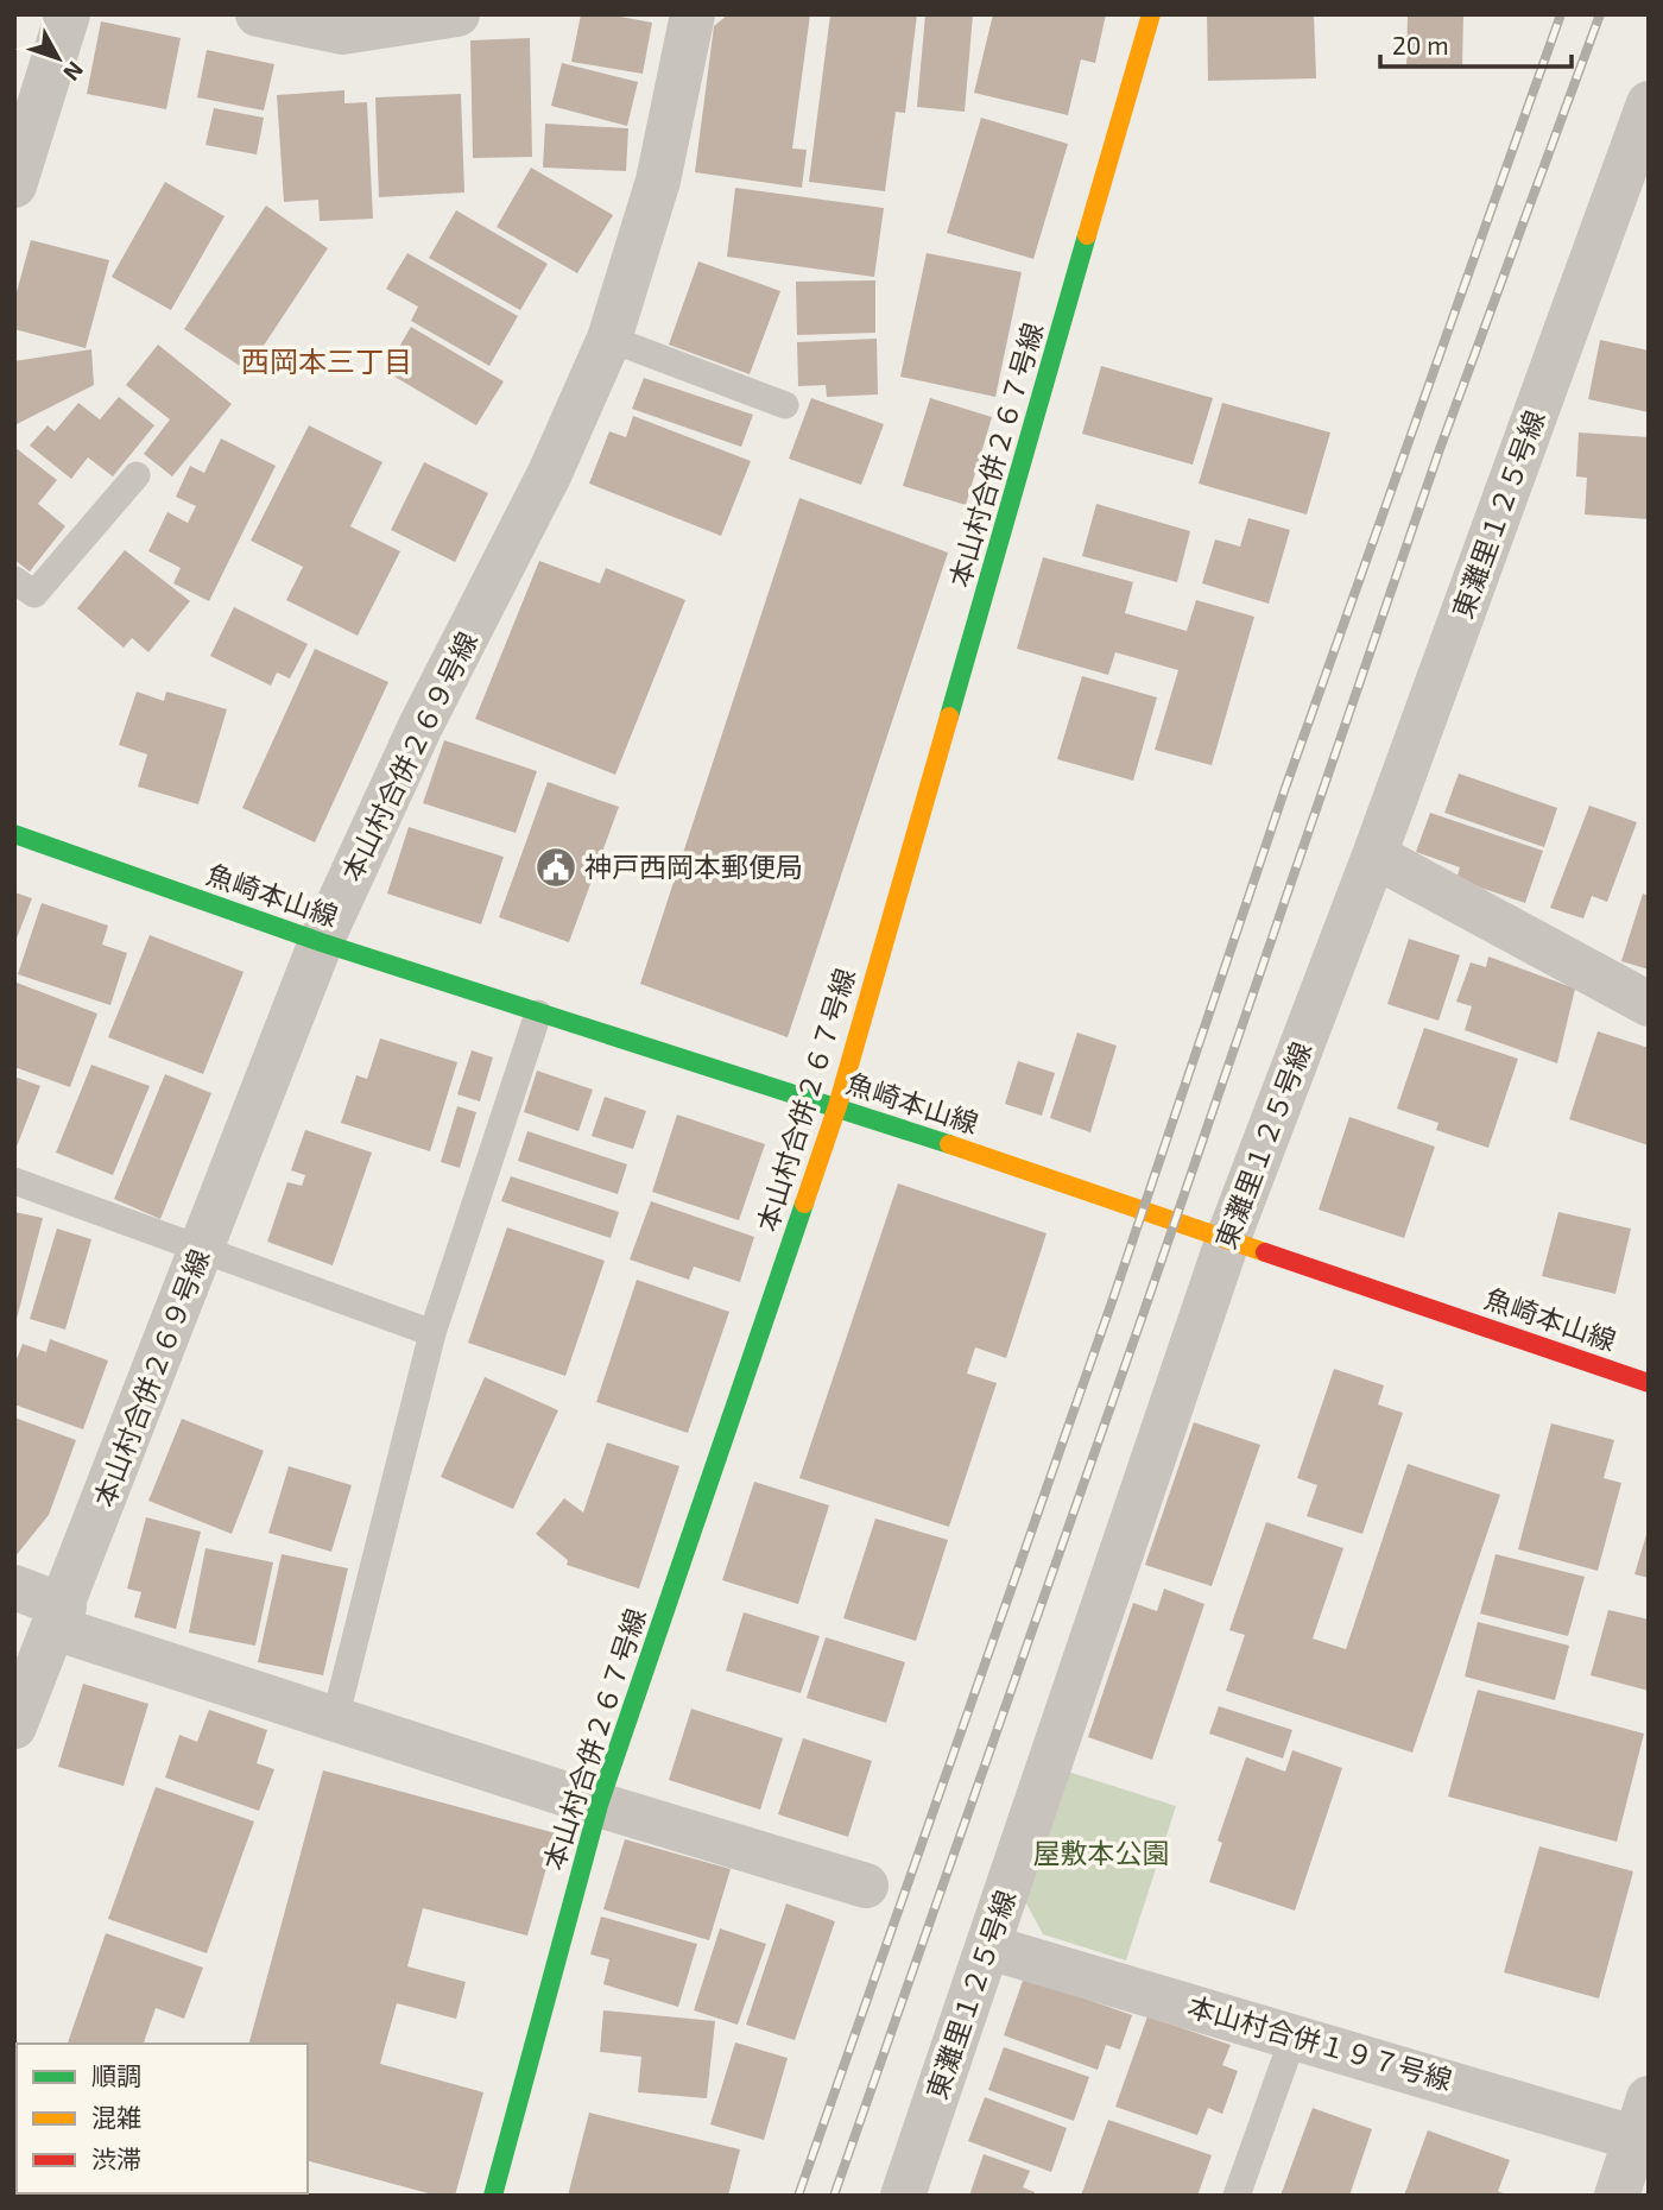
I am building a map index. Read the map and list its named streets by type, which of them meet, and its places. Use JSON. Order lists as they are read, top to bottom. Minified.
{"streets":{"street":["本山村合併２６７号線","東灘里１２５号線","本山村合併２６９号線","魚崎本山線","本山村合併１９７号線"]},"crossings":[["本山村合併２６７号線","魚崎本山線"],["東灘里１２５号線","魚崎本山線"],["東灘里１２５号線","本山村合併１９７号線"],["本山村合併２６９号線","魚崎本山線"]],"districts":["西岡本三丁目"],"parks":["屋敷本公園"],"places":{"public building":["神戸西岡本郵便局"]},"legend":["順調","混雑","渋滞"],"scale_bar":"20 m","north":"bottom right"}
